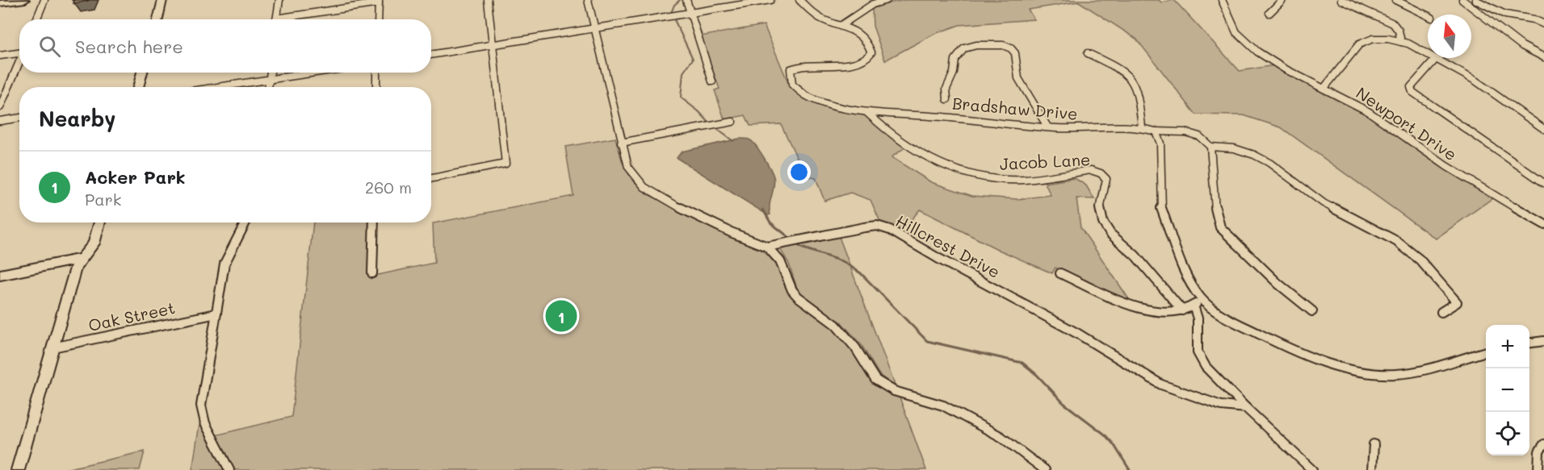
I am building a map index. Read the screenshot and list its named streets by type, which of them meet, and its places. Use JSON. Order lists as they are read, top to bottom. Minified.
{"streets":{"street":["Bradshaw Drive","Newport Drive","Jacob Lane","Hillcrest Drive","Oak Street"]},"crossings":[["Bradshaw Drive","Jacob Lane"]],"north":"top","page":{"search":"Search here","heading":"Nearby","list":[{"mark":"1","name":"Acker Park","note":"Park","value":"260 m"}],"pins":"1","map_buttons":["+","−"]}}
